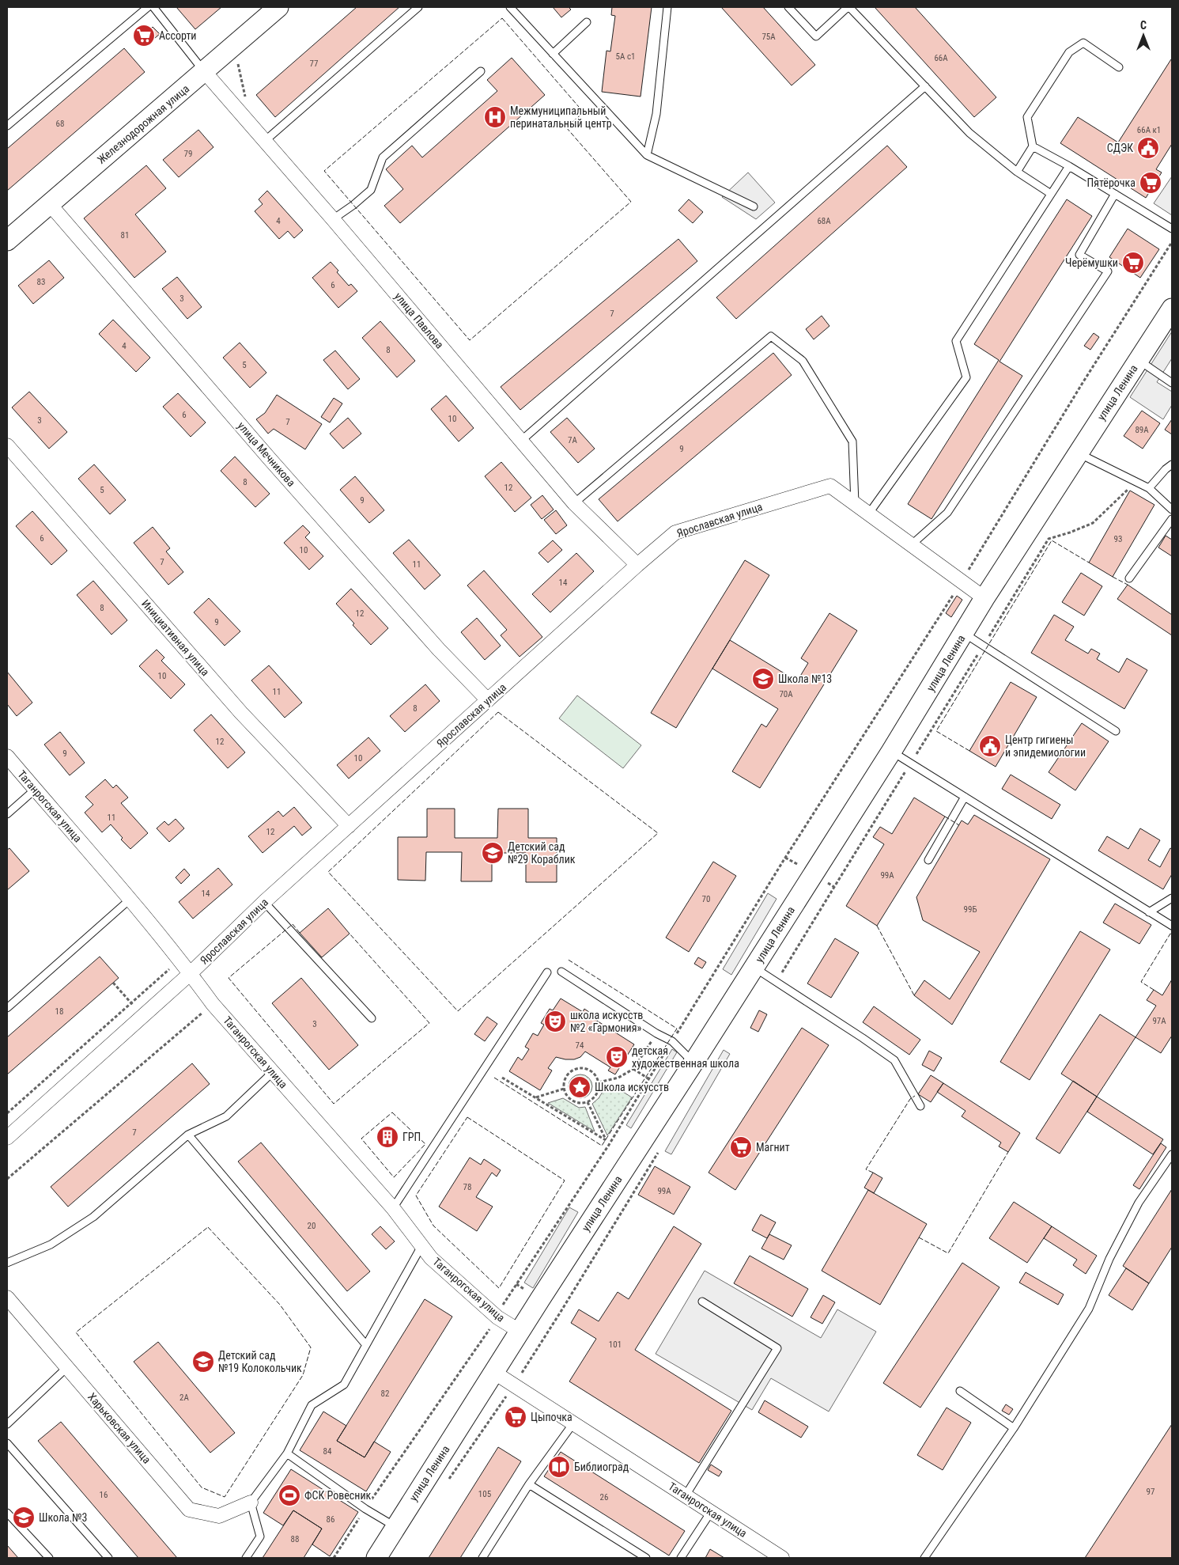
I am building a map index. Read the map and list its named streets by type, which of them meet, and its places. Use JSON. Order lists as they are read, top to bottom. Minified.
{"streets":{"street":["Железнодорожная улица","улица Павлова","улица Ленина","улица Мечникова","Ярославская улица","Инициативная улица","Таганрогская улица","Харьковская улица"]},"crossings":[["Железнодорожная улица","улица Павлова"],["Железнодорожная улица","улица Мечникова"],["улица Павлова","Ярославская улица"],["улица Ленина","Ярославская улица"],["улица Ленина","Таганрогская улица"],["улица Мечникова","Ярославская улица"],["Ярославская улица","Инициативная улица"],["Ярославская улица","Таганрогская улица"]],"places":{"supermarket":["Ассорти","Пятёрочка","Черёмушки","Магнит","Цыпочка"],"hospital":["Межмуниципальный перинатальный центр"],"public building":["СДЭК","Центр гигиены и эпидемиологии"],"school or university":["Школа №13","Детский сад №29 Кораблик","Детский сад №19 Колокольчик","Школа №3"],"theatre":["школа искусств №2 «Гармония»","детская художественная школа"],"place":["Школа искусств"],"building":["ГРП"],"library":["Библиоград"],"sports":["ФСК Ровесник"]},"house_numbers":["75А","5А с1","66А","77","68","66А к1","79","4","68А","81","83","6","3","7","4","8","5","6","10","3","7","89А","7А","9","8","12","5","9","6","93","10","7","11","14","8","12","9","10","11","70А","8","12","9","10","11","12","99А","14","70","99Б","18","97А","3","74","7","78","99А","20","101","82","2А","84","97","105","16","26","86","88"],"north":"top"}
